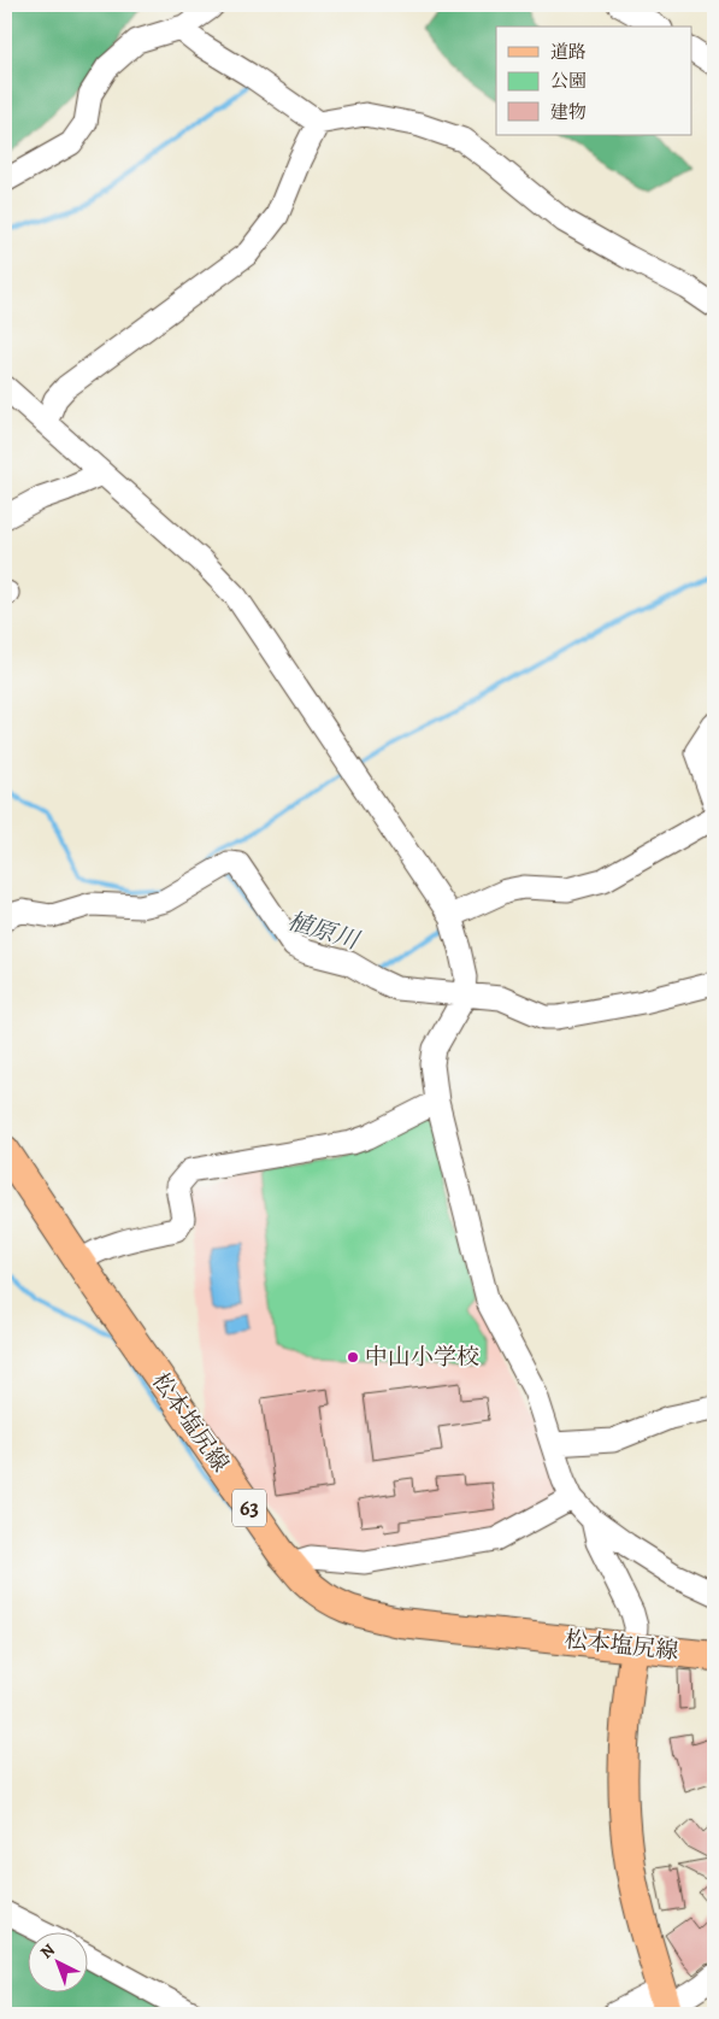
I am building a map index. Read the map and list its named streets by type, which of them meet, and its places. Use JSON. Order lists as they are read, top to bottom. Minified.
{"streets":{"main road":["松本塩尻線","63"]},"water":["植原川"],"places":["中山小学校"],"legend":["道路","公園","建物"],"north":"top left"}
